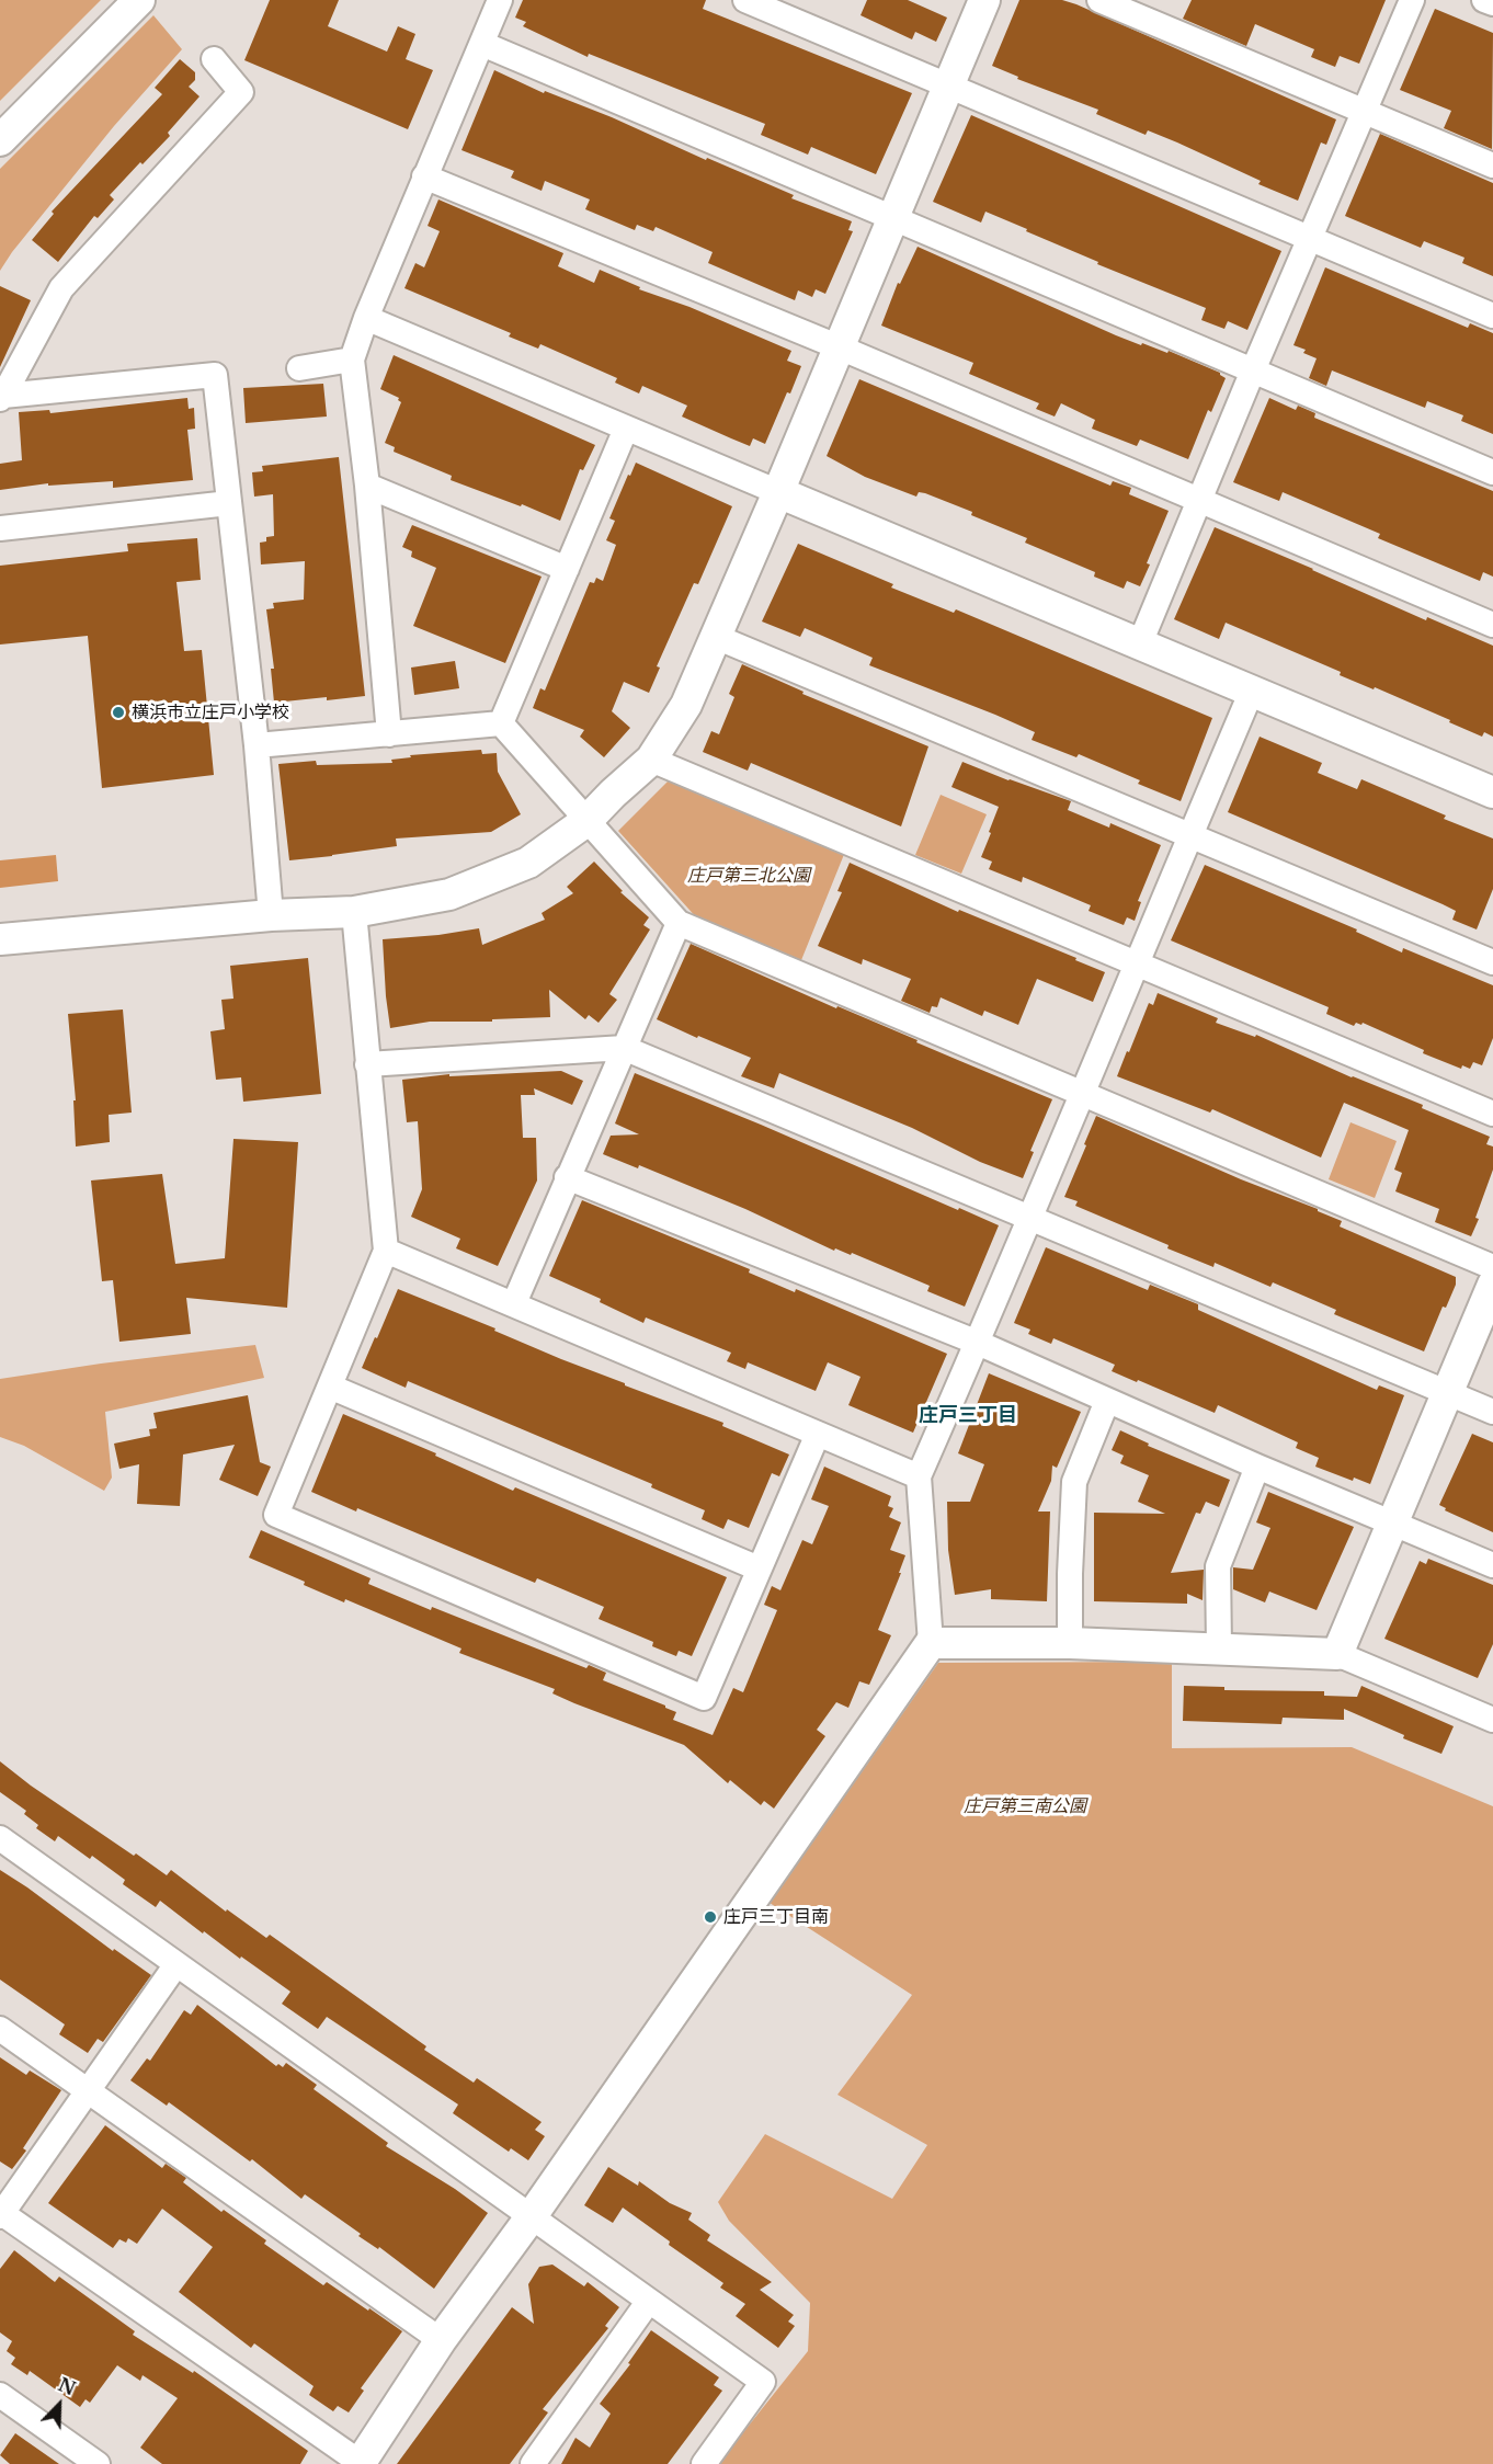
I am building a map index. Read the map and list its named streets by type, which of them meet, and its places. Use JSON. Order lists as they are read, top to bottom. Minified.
{"districts":["庄戸三丁目"],"parks":["庄戸第三北公園","庄戸第三南公園"],"places":["横浜市立庄戸小学校","庄戸三丁目南"],"north":"top right"}
